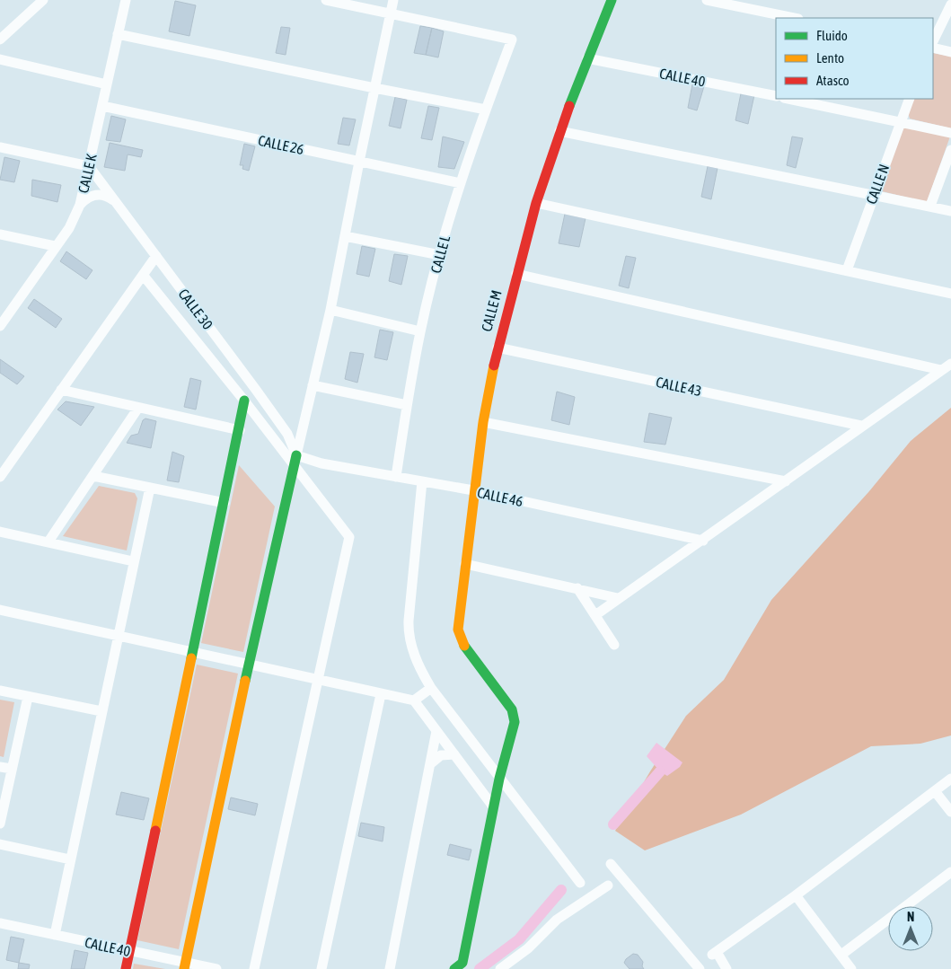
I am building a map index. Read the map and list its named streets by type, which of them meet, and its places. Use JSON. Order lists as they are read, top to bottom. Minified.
{"streets":{"street":["CALLE 40","CALLE 26","CALLE K","CALLE N","CALLE L","CALLE 30","CALLE M","CALLE 43","CALLE 46"]},"crossings":[["CALLE 40","CALLE M"],["CALLE 26","CALLE K"],["CALLE 26","CALLE L"],["CALLE K","CALLE 30"],["CALLE L","CALLE 46"],["CALLE 30","CALLE 46"],["CALLE M","CALLE 43"],["CALLE M","CALLE 46"]],"legend":["Fluido","Lento","Atasco"],"north":"top"}
